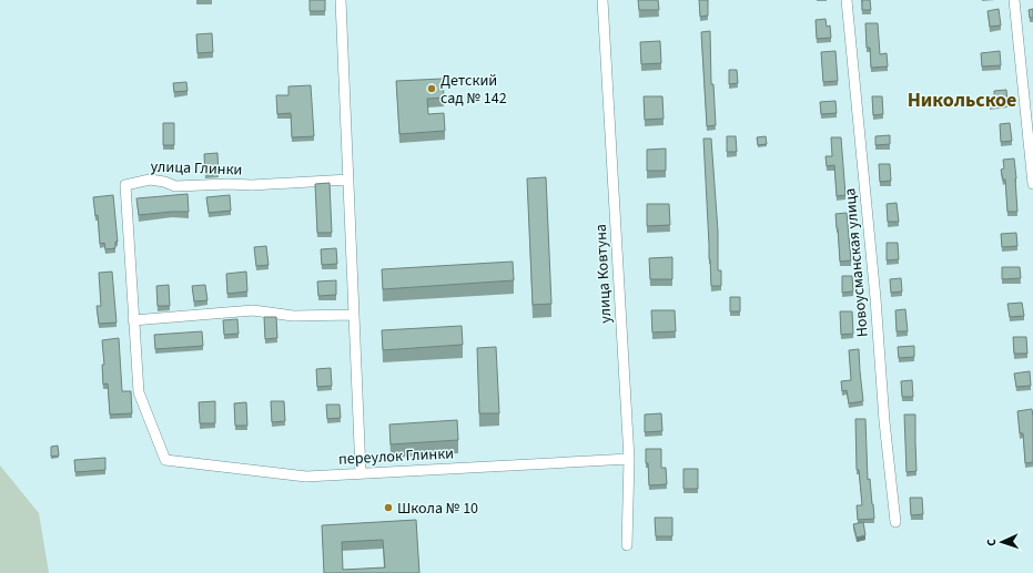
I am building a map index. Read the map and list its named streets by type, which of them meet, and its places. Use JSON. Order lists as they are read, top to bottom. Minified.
{"streets":{"street":["улица Глинки","Новоусманская улица","улица Ковтуна","переулок Глинки"]},"crossings":[["улица Глинки","переулок Глинки"],["улица Ковтуна","переулок Глинки"]],"districts":["Никольское"],"places":["Детский сад № 142","Школа № 10"],"north":"left"}
